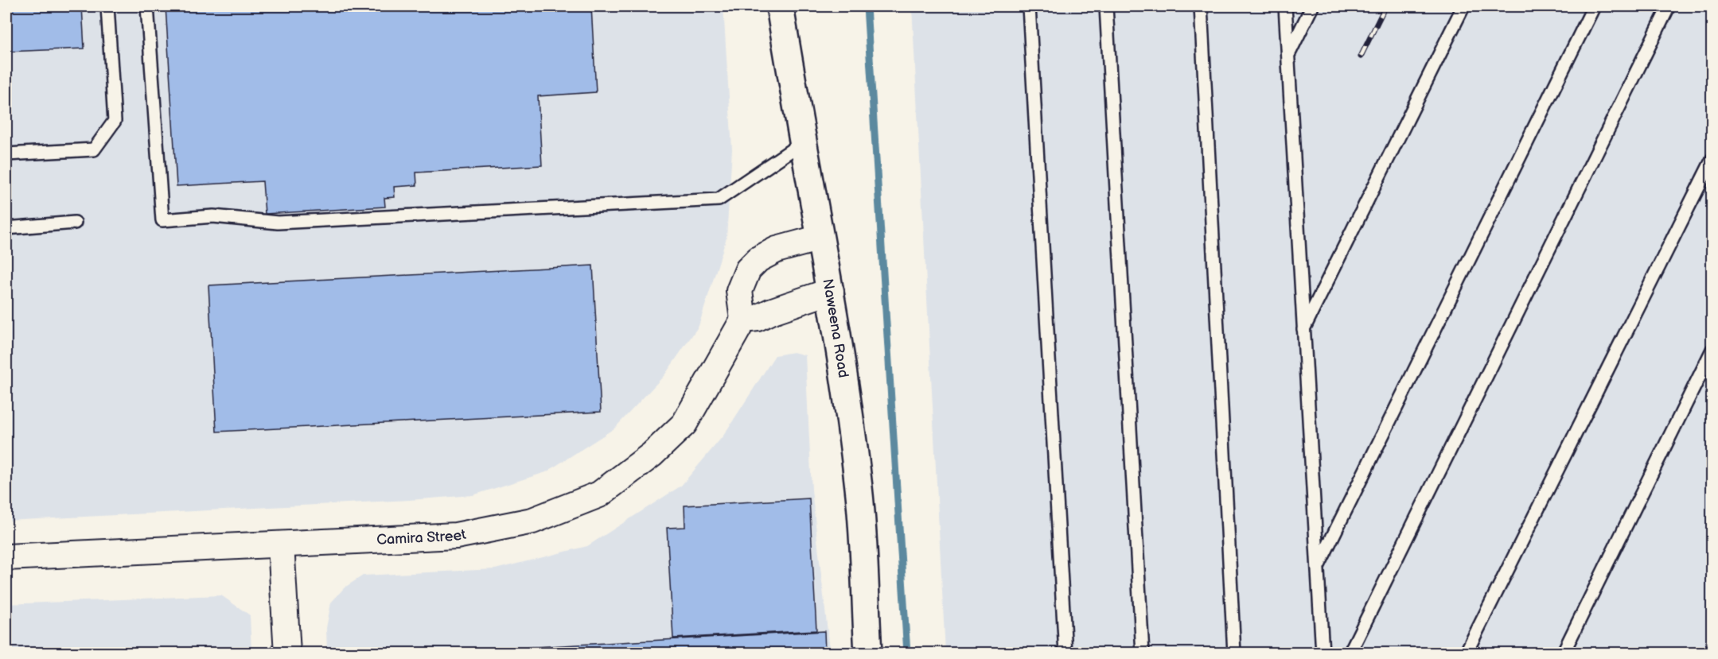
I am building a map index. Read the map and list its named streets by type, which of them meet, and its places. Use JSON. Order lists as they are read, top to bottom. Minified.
{"streets":{"street":["Naweena Road","Camira Street"]}}
